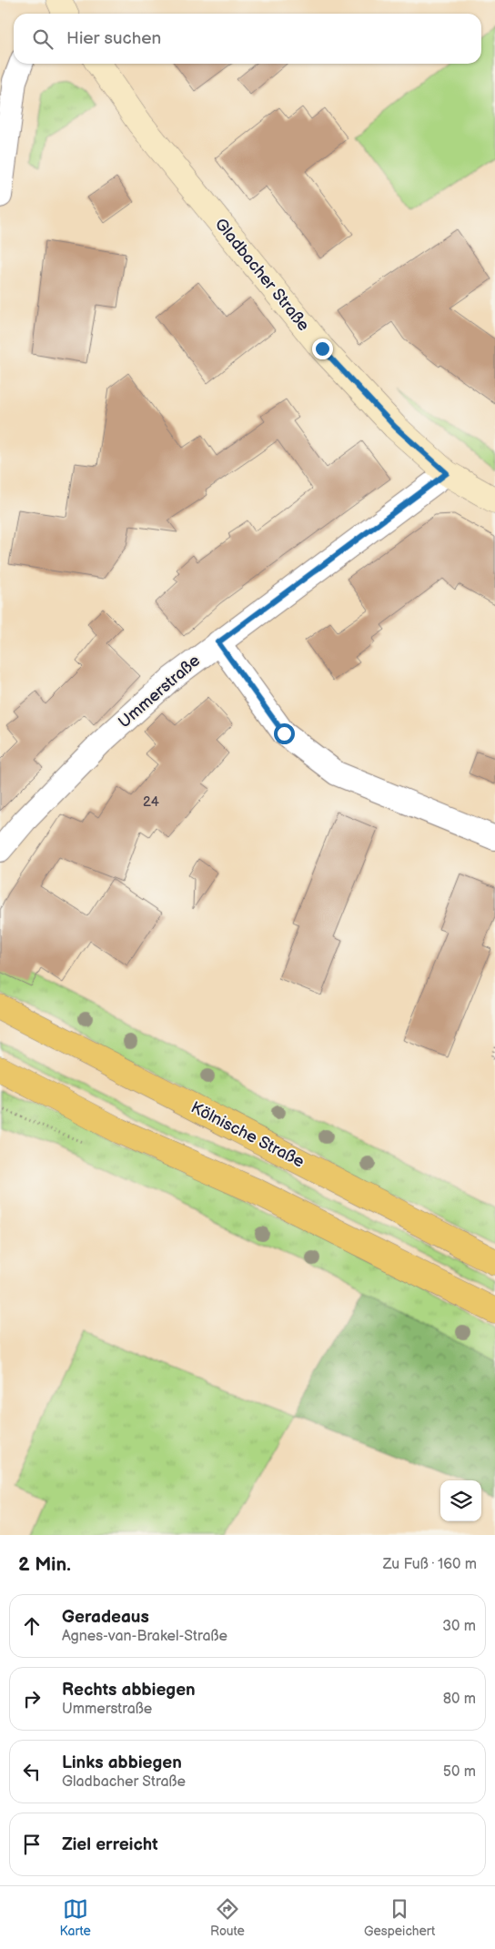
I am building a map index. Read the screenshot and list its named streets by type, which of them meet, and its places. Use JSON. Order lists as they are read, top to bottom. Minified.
{"streets":{"main road":["Gladbacher Straße","Kölnische Straße"],"street":["Ummerstraße"]},"crossings":[["Gladbacher Straße","Ummerstraße"]],"house_numbers":["24"],"page":{"search":"Hier suchen","heading":["2 Min.","Zu Fuß · 160 m"],"list":[["Geradeaus","Agnes-van-Brakel-Straße","30 m"],["Rechts abbiegen","Ummerstraße","80 m"],["Links abbiegen","Gladbacher Straße","50 m"],"Ziel erreicht"],"nav":["Karte","Route","Gespeichert"]}}
